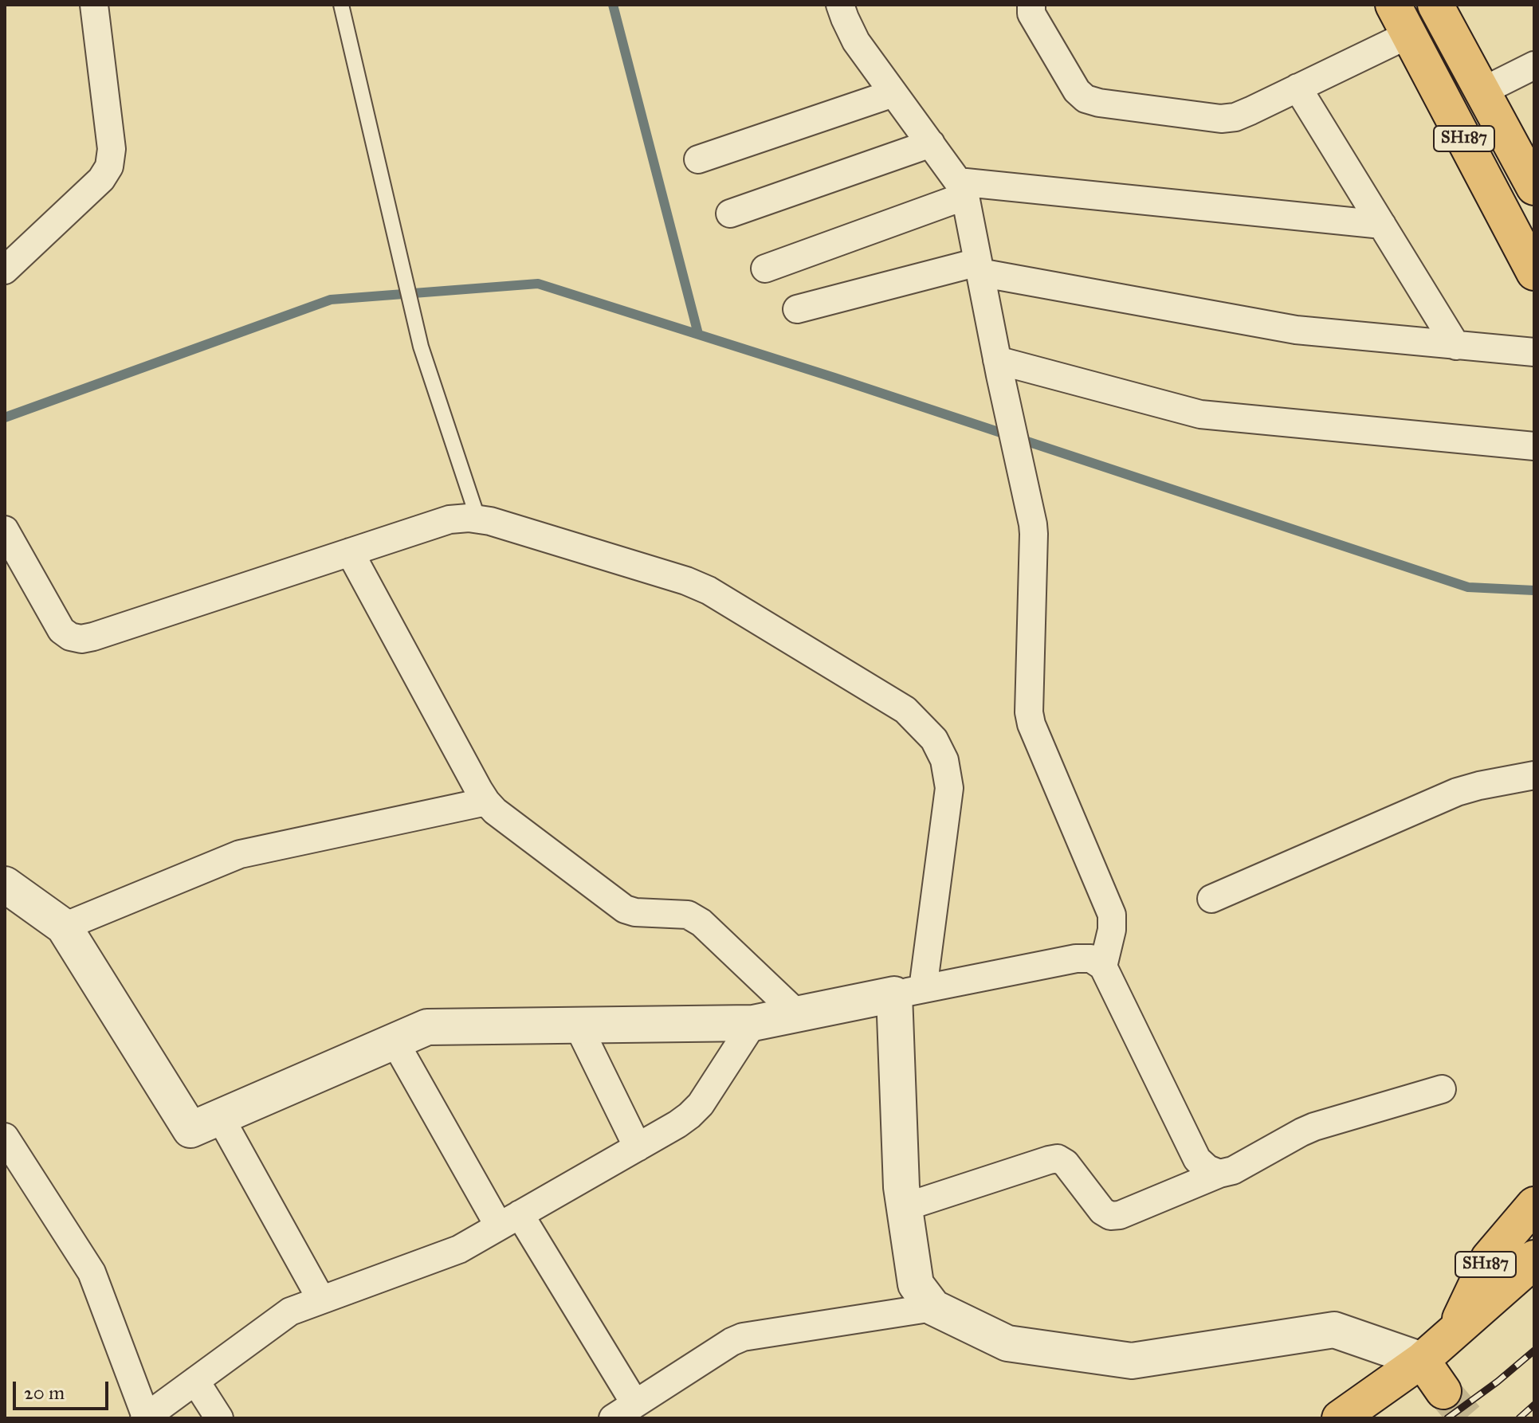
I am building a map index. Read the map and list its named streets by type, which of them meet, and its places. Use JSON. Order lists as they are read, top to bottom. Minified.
{"streets":{"main road":["SH187"]},"scale_bar":"20 m"}
